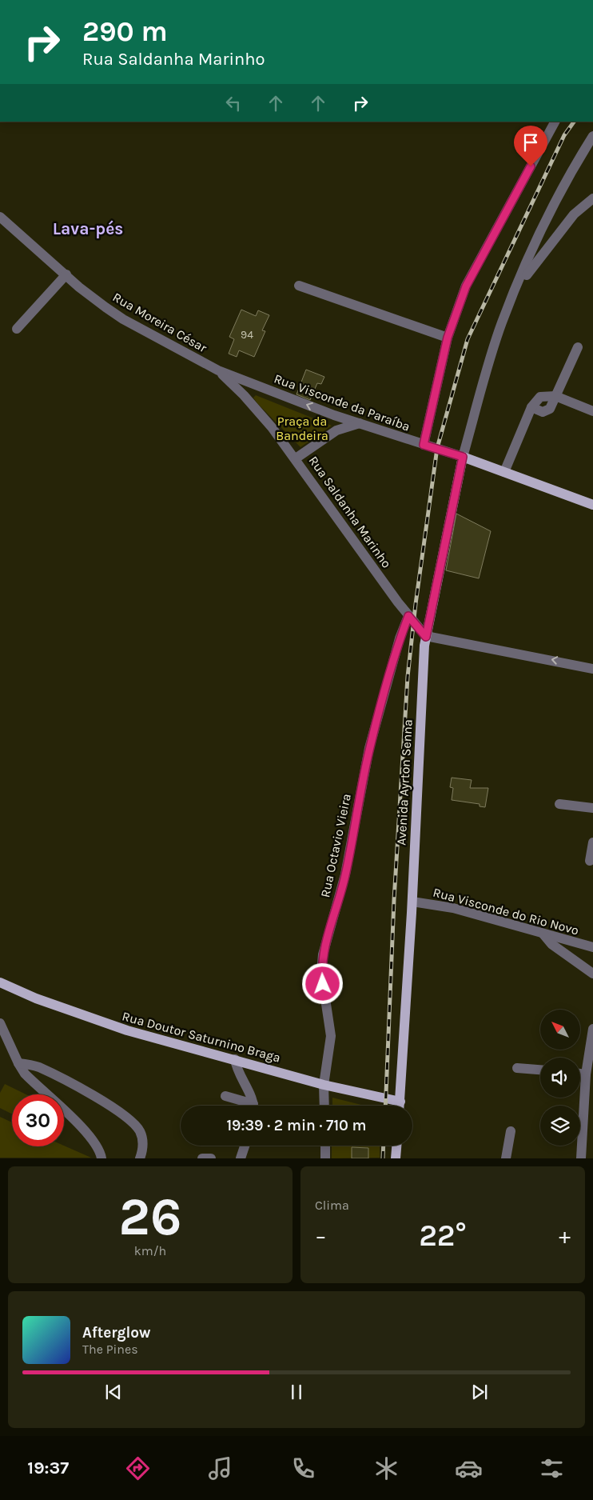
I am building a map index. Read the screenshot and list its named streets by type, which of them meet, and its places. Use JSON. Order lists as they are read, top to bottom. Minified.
{"streets":{"main road":["Rua Visconde da Paraíba","Avenida Ayrton Senna","Rua Doutor Saturnino Braga"],"street":["Rua Moreira César","Rua Saldanha Marinho","Rua Octavio Vieira","Rua Visconde do Rio Novo"]},"crossings":[["Rua Moreira César","Rua Visconde da Paraíba"],["Rua Moreira César","Rua Saldanha Marinho"],["Rua Visconde da Paraíba","Rua Saldanha Marinho"],["Rua Visconde da Paraíba","Avenida Ayrton Senna"],["Rua Saldanha Marinho","Avenida Ayrton Senna"],["Rua Saldanha Marinho","Rua Octavio Vieira"],["Avenida Ayrton Senna","Rua Visconde do Rio Novo"],["Avenida Ayrton Senna","Rua Doutor Saturnino Braga"],["Rua Octavio Vieira","Rua Doutor Saturnino Braga"]],"districts":["Lava-pés"],"parks":["Praça da Bandeira"],"house_numbers":["94"],"north":"top left","page":{"turn":["290 m","Rua Saldanha Marinho"],"limit":"30","trip":"19:39 · 2 min · 710 m","tile":[["26","km/h"],"Clima"],"heat":["−","22°","+"],"song":["Afterglow","The Pines"],"tabs":"19:37"}}
